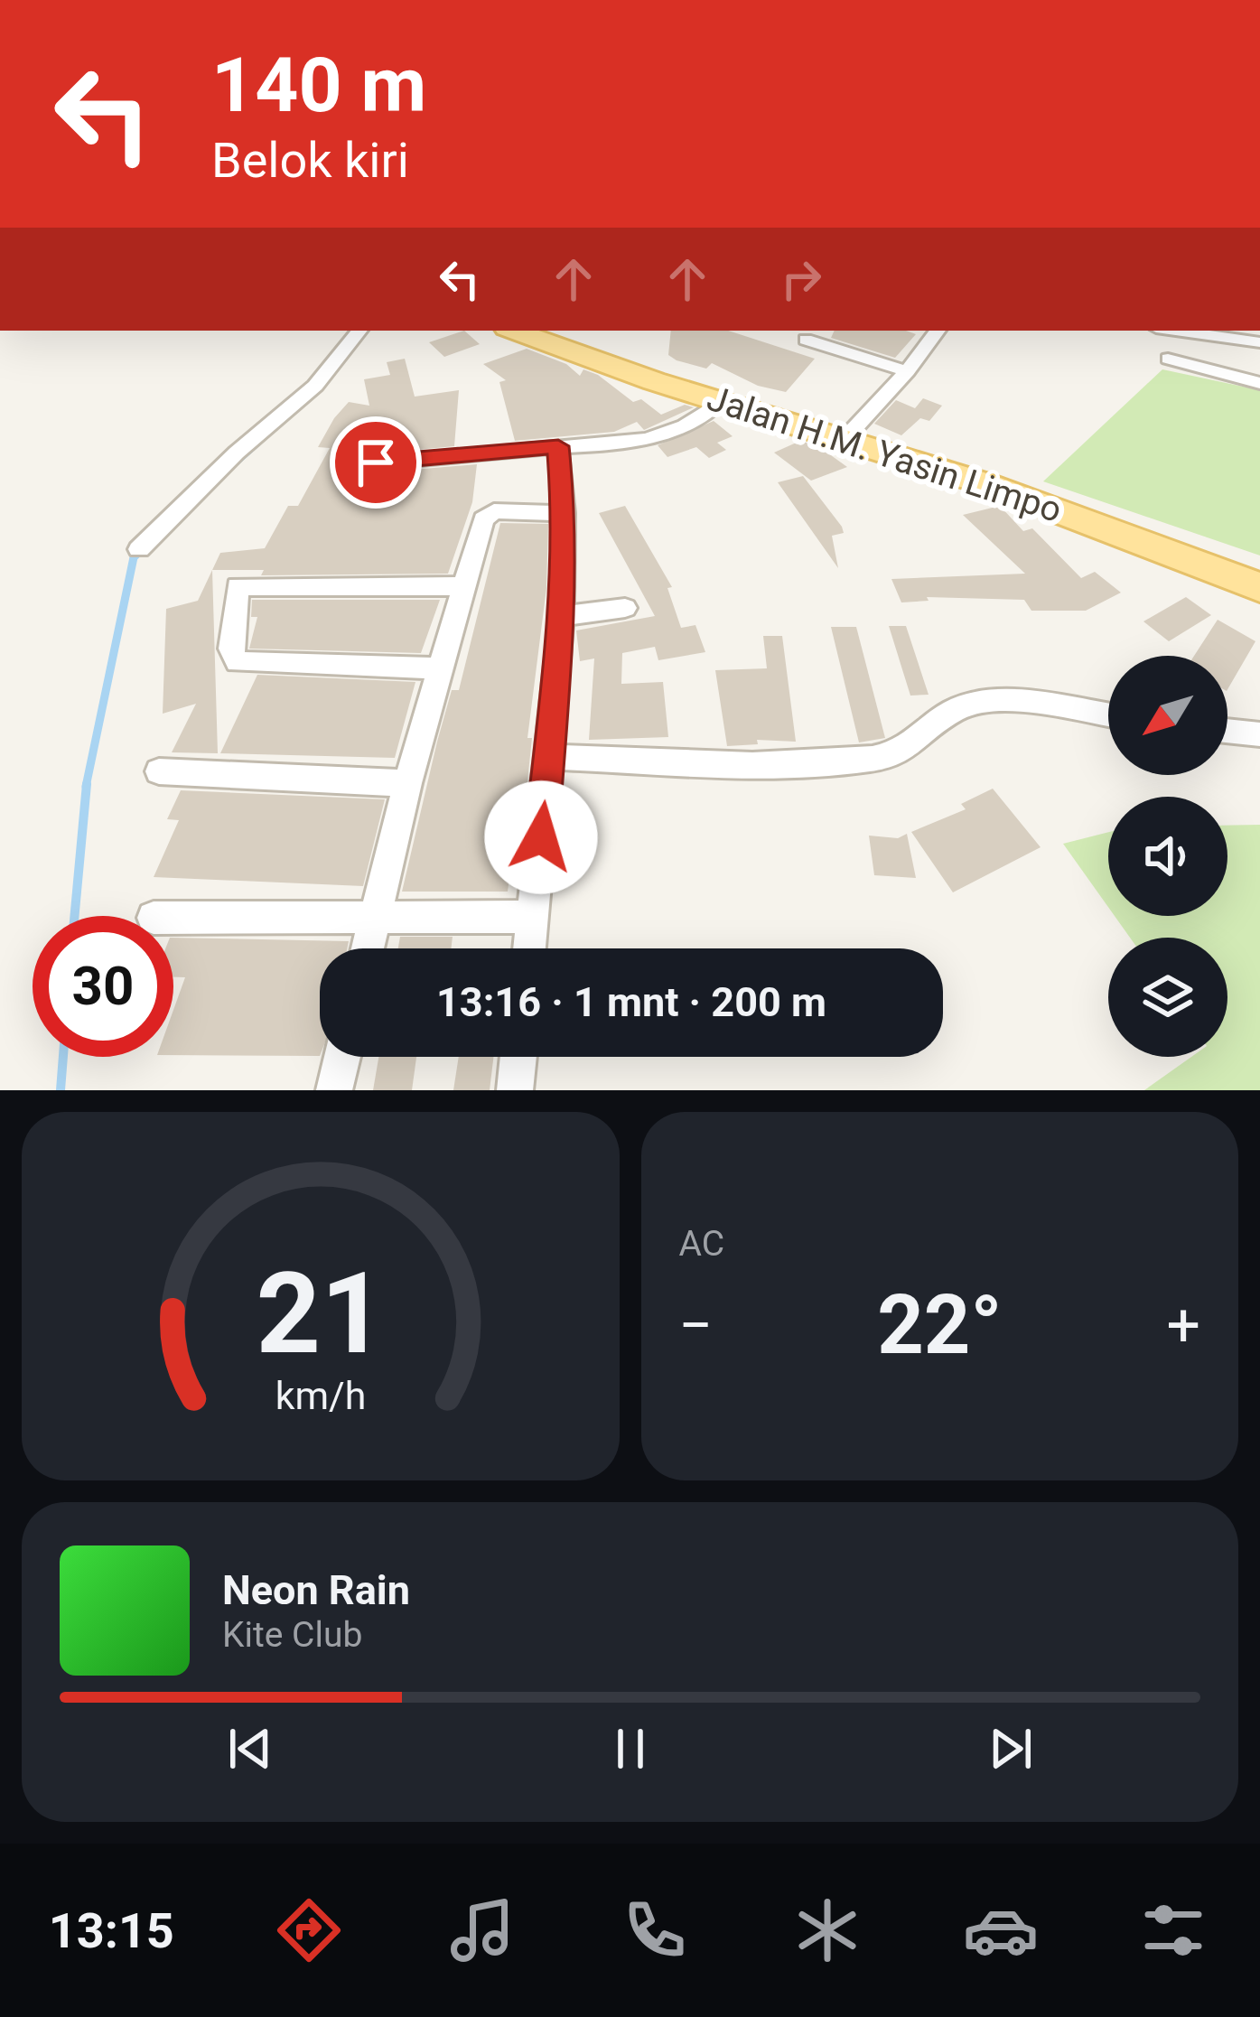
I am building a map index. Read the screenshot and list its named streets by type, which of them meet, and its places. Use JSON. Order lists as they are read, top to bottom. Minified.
{"streets":{"main road":["Jalan H.M. Yasin Limpo"]},"north":"bottom left","page":{"turn":["140 m","Belok kiri"],"limit":"30","trip":"13:16 · 1 mnt · 200 m","tile":"AC","heat":["−","22°","+"],"song":["Neon Rain","Kite Club"],"tabs":"13:15","gauge":["21","km/h"]}}
